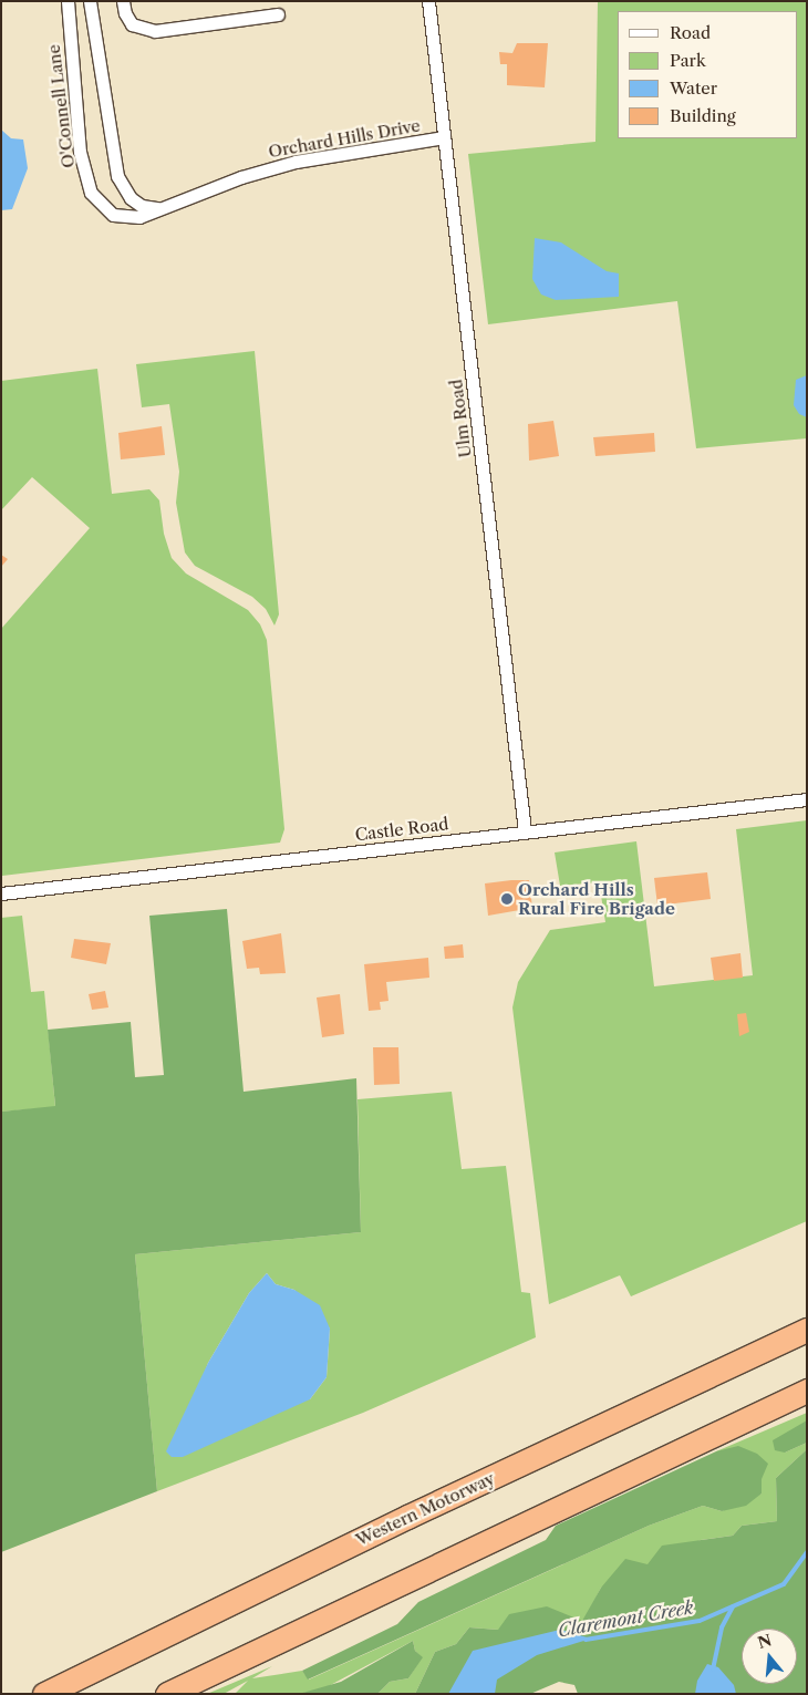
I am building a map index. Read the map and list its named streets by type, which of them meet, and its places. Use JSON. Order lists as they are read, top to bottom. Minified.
{"streets":{"highway":["Western Motorway"],"street":["O'Connell Lane","Orchard Hills Drive","Ulm Road","Castle Road"]},"crossings":[["O'Connell Lane","Orchard Hills Drive"],["Orchard Hills Drive","Ulm Road"],["Ulm Road","Castle Road"]],"water":["Claremont Creek"],"places":["Orchard Hills Rural Fire Brigade"],"legend":["Road","Park","Water","Building"],"north":"top"}
